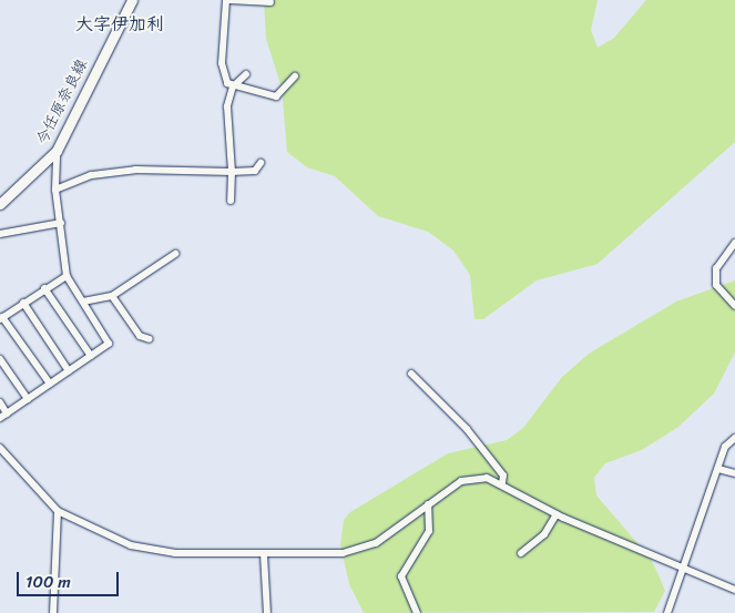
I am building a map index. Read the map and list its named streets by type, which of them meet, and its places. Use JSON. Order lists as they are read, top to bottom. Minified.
{"streets":{"main road":["今任原奈良線"]},"districts":["大字伊加利"],"scale_bar":"100 m"}
